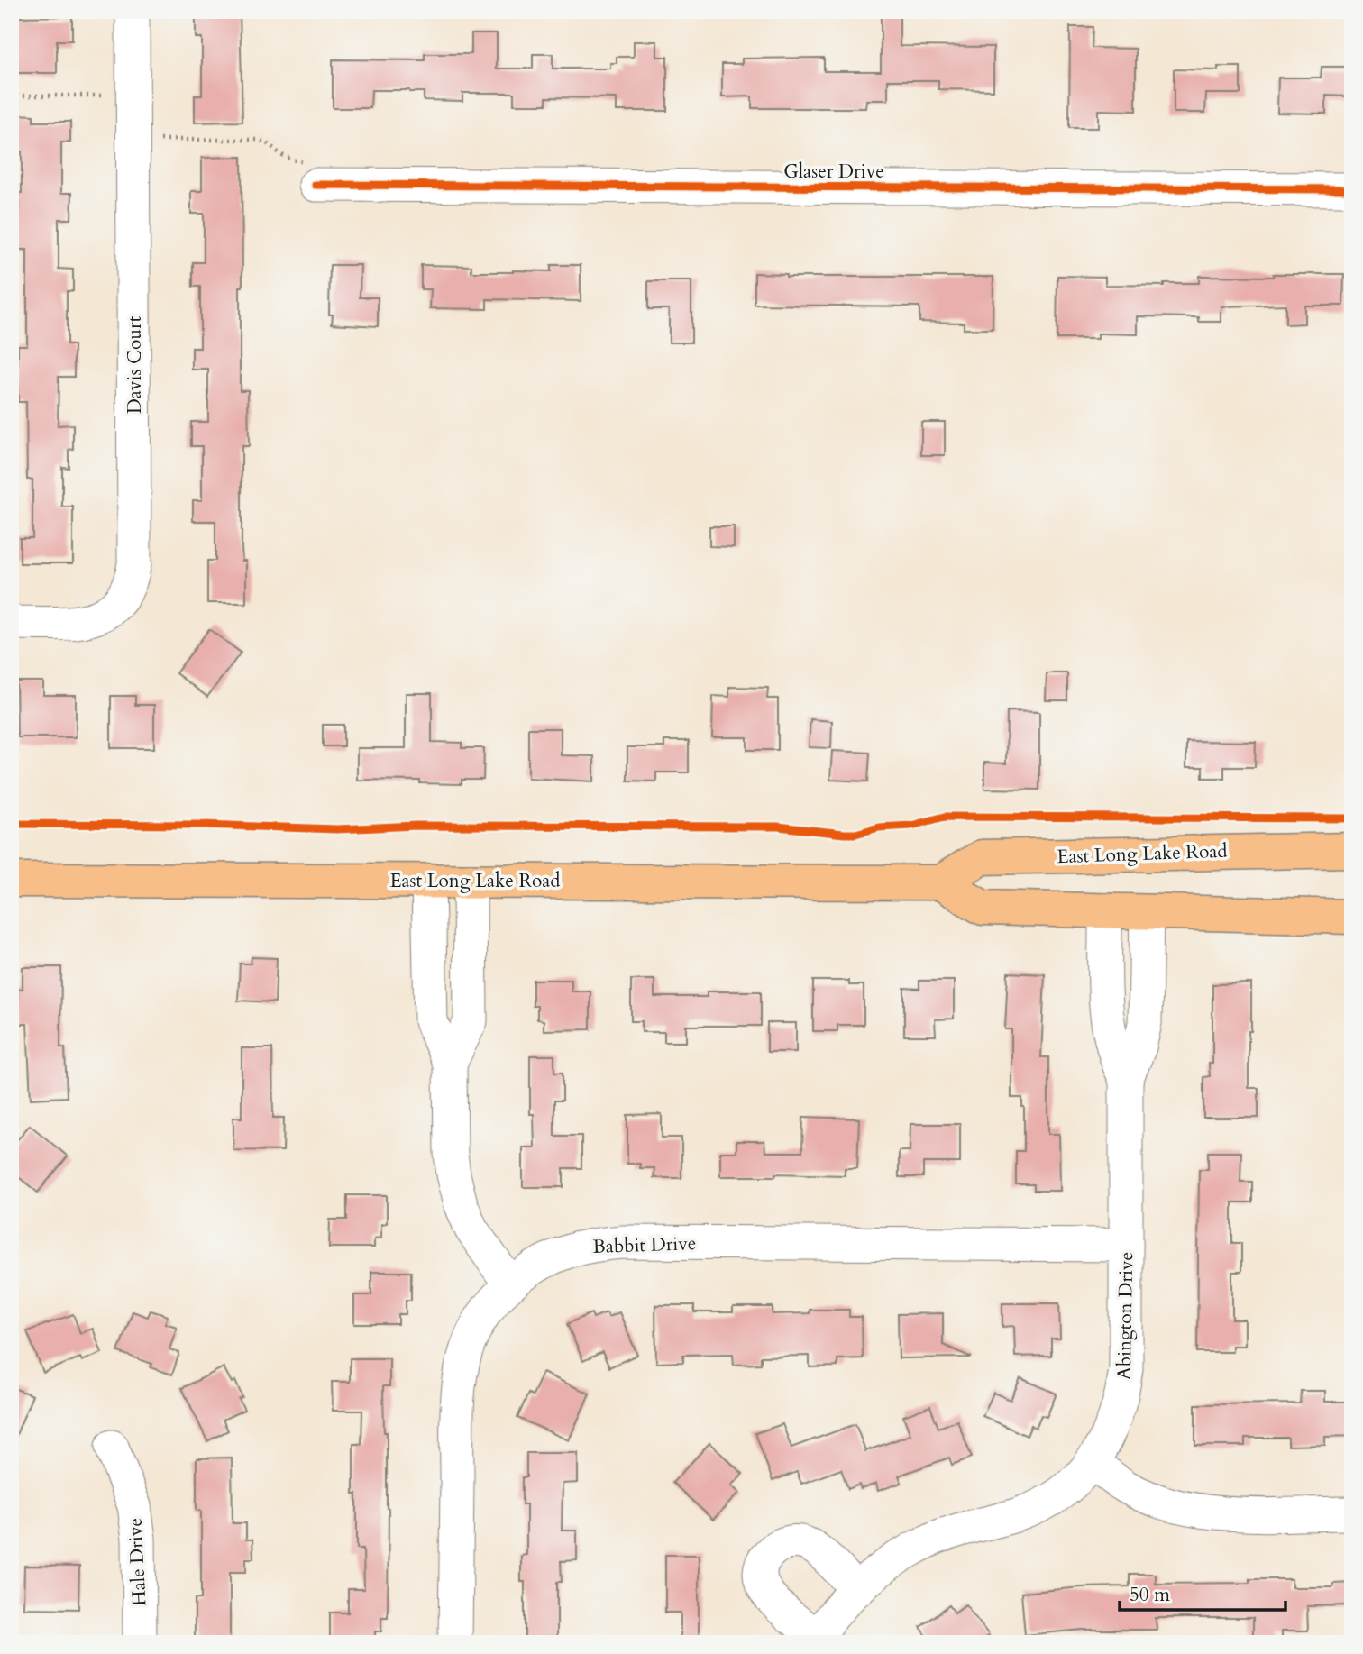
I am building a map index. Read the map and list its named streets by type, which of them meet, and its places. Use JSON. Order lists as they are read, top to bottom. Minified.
{"streets":{"main road":["East Long Lake Road"],"street":["Glaser Drive","Davis Court","Babbit Drive","Abington Drive","Hale Drive"]},"crossings":[["Babbit Drive","Abington Drive"]],"scale_bar":"50 m"}
